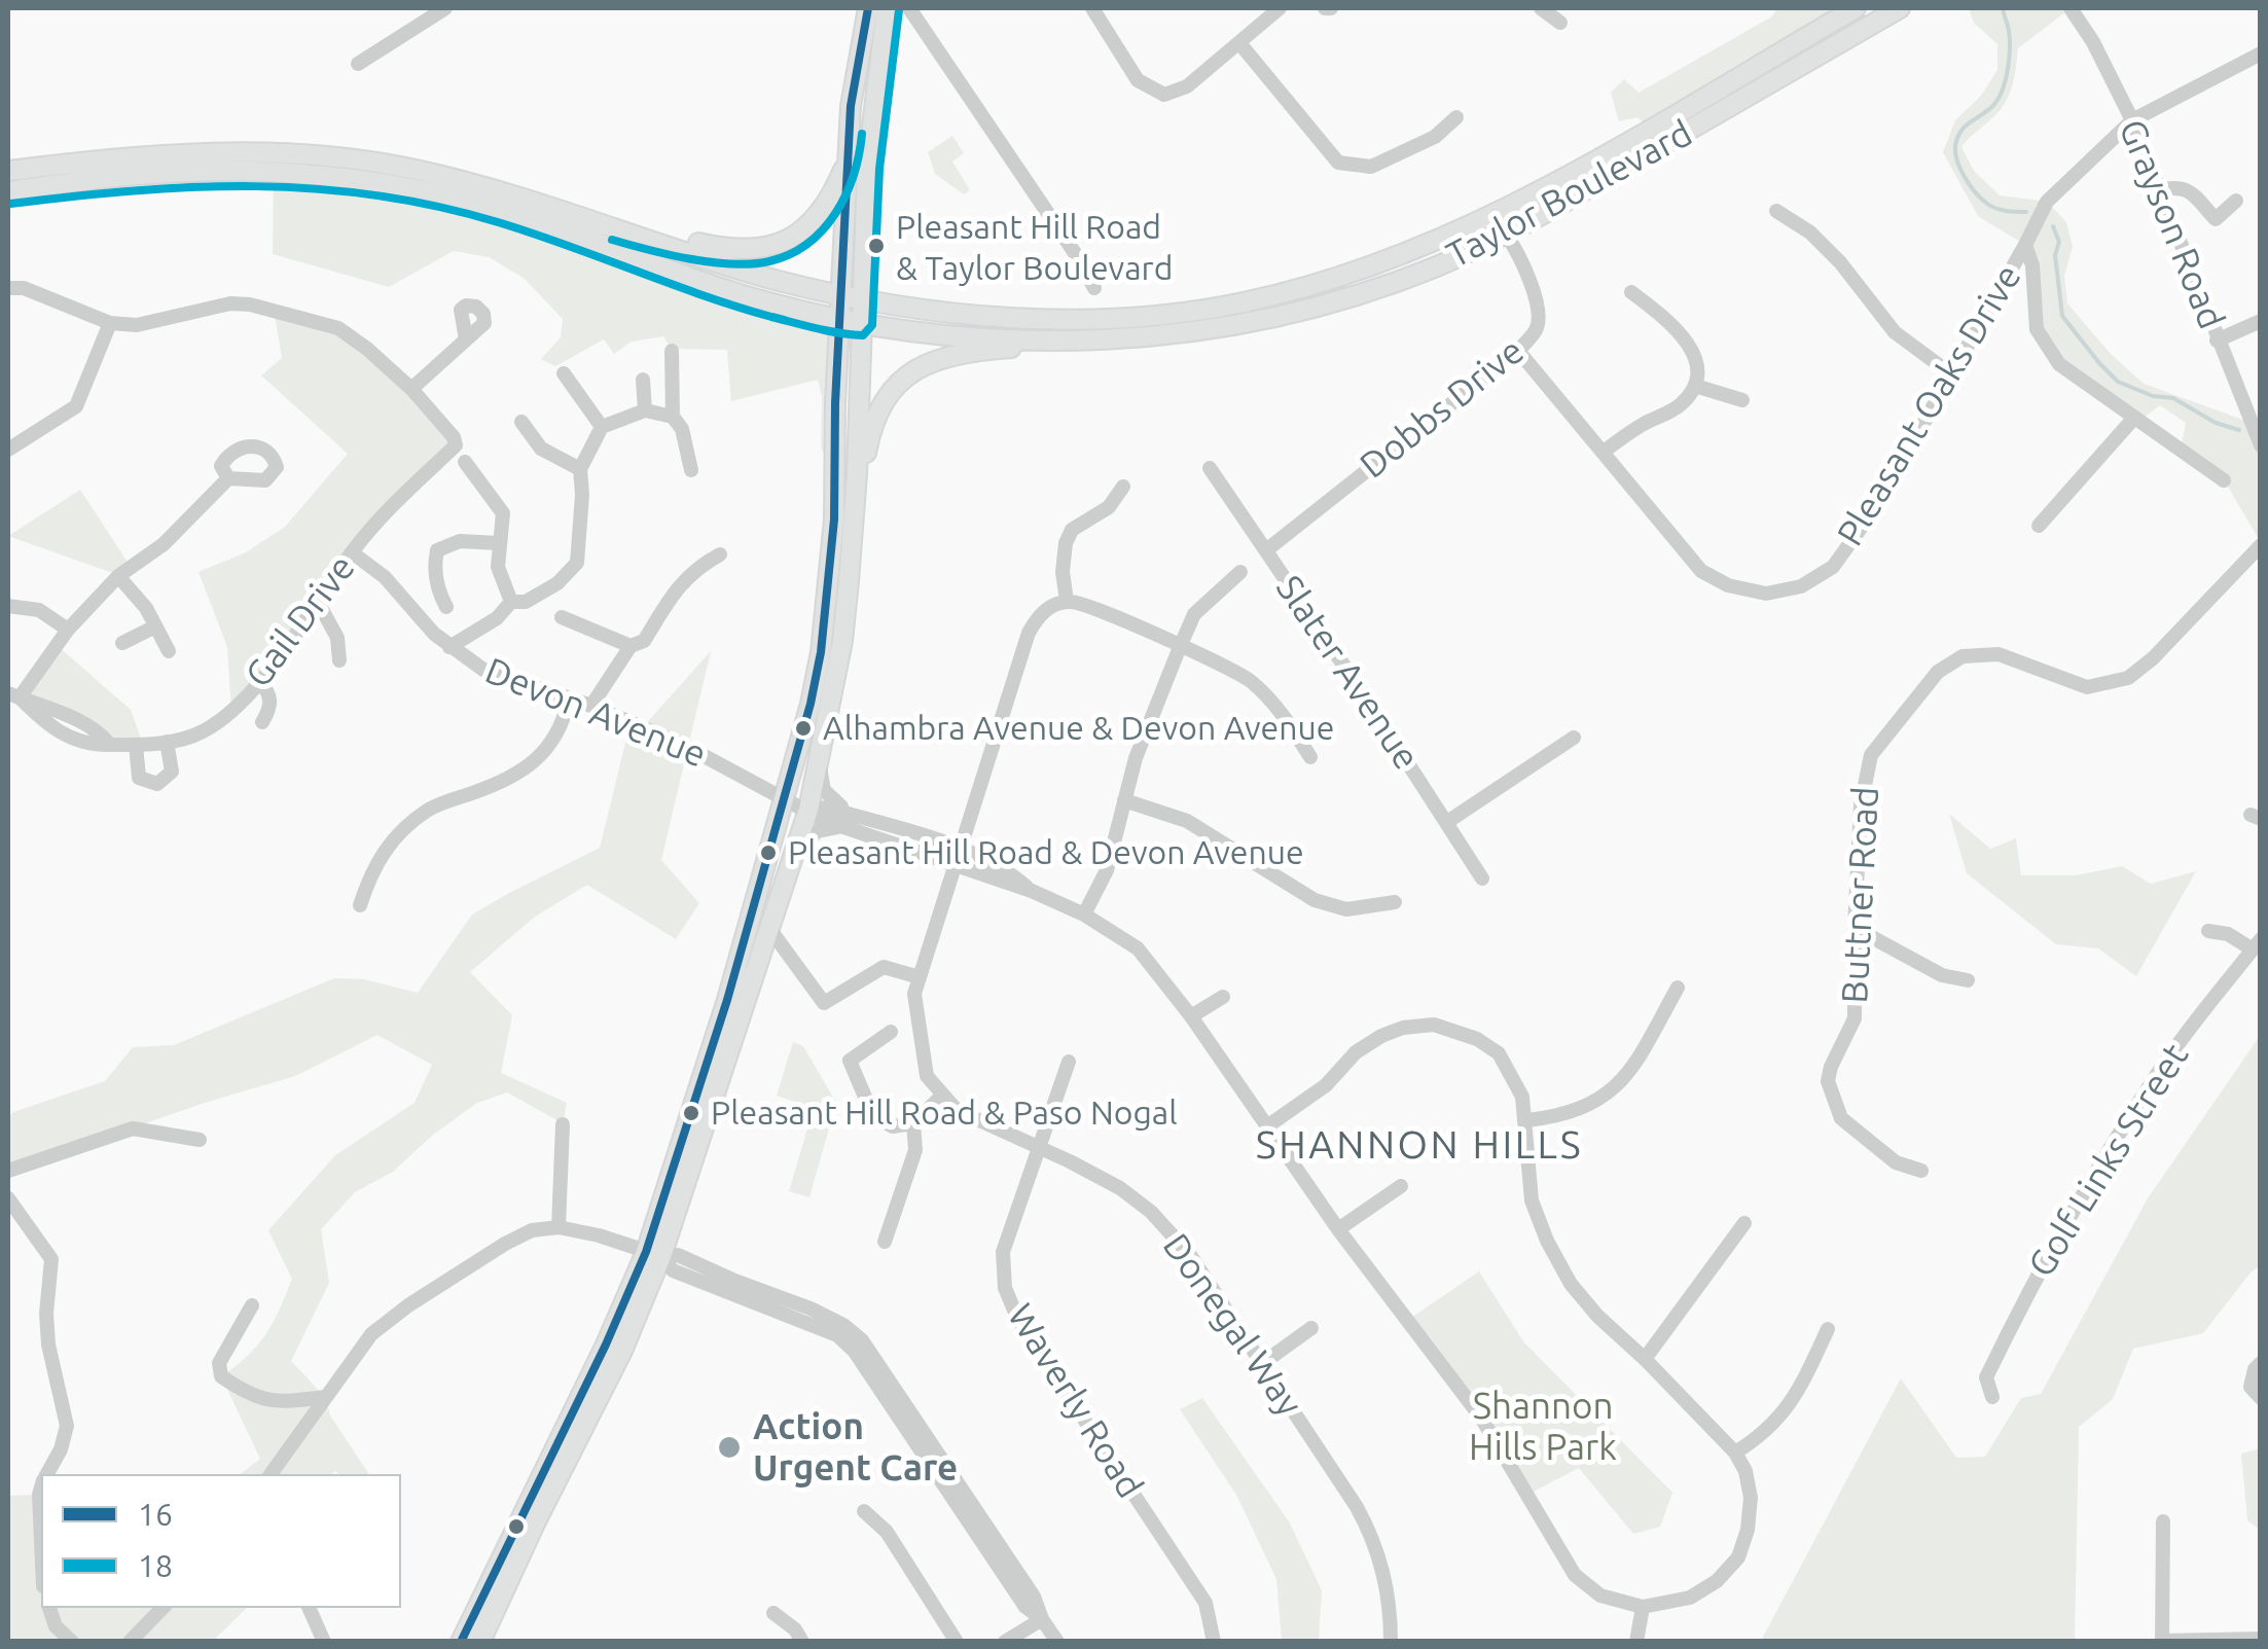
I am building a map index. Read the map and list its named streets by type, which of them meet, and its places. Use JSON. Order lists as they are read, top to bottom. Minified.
{"streets":{"main road":["Taylor Boulevard"],"street":["Grayson Road","Pleasant Oaks Drive","Dobbs Drive","Gail Drive","Slater Avenue","Devon Avenue","Buttner Road","Golf Links Street","Donegal Way","Waverly Road"]},"crossings":[["Taylor Boulevard","Dobbs Drive"],["Grayson Road","Pleasant Oaks Drive"],["Pleasant Oaks Drive","Dobbs Drive"],["Dobbs Drive","Slater Avenue"],["Gail Drive","Devon Avenue"],["Donegal Way","Waverly Road"]],"districts":["SHANNON HILLS"],"parks":["Shannon Hills Park"],"places":["Pleasant Hill Road & Taylor Boulevard","Alhambra Avenue & Devon Avenue","Pleasant Hill Road & Devon Avenue","Pleasant Hill Road & Paso Nogal","Action Urgent Care"],"lines":["transit line 16","transit line 18"],"legend":["16","18"]}
